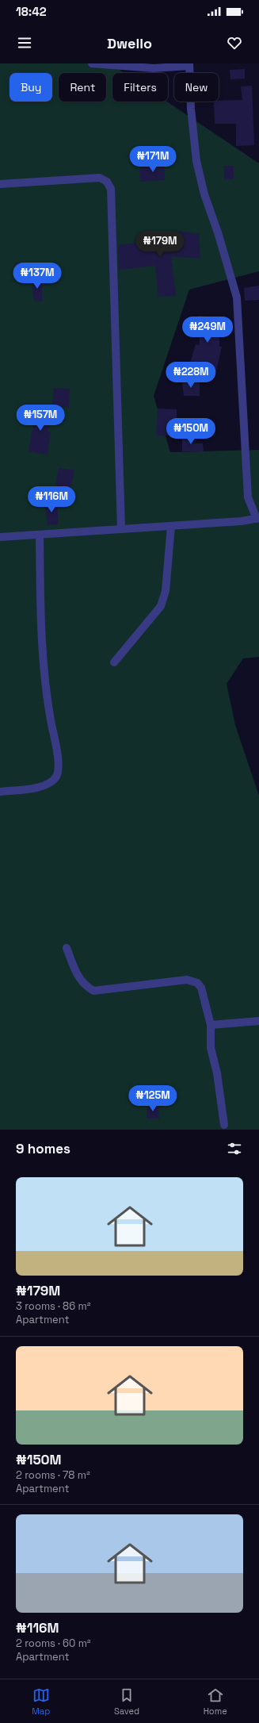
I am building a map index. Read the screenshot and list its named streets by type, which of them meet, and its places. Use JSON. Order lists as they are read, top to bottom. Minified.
{"page":{"status":"18:42","header":"Dwello","chip":["Buy","Rent","Filters","New"],"price":["₦171M","₦179M","₦137M","₦249M","₦228M","₦157M","₦150M","₦116M","₦125M"],"heading":"9 homes","list":[{"name":"₦179M","note":"3 rooms · 86 m² · Apartment"},{"name":"₦150M","note":"2 rooms · 78 m² · Apartment"},{"name":"₦116M","note":"2 rooms · 60 m² · Apartment"}],"tabs":["Map","Saved","Home"]}}
